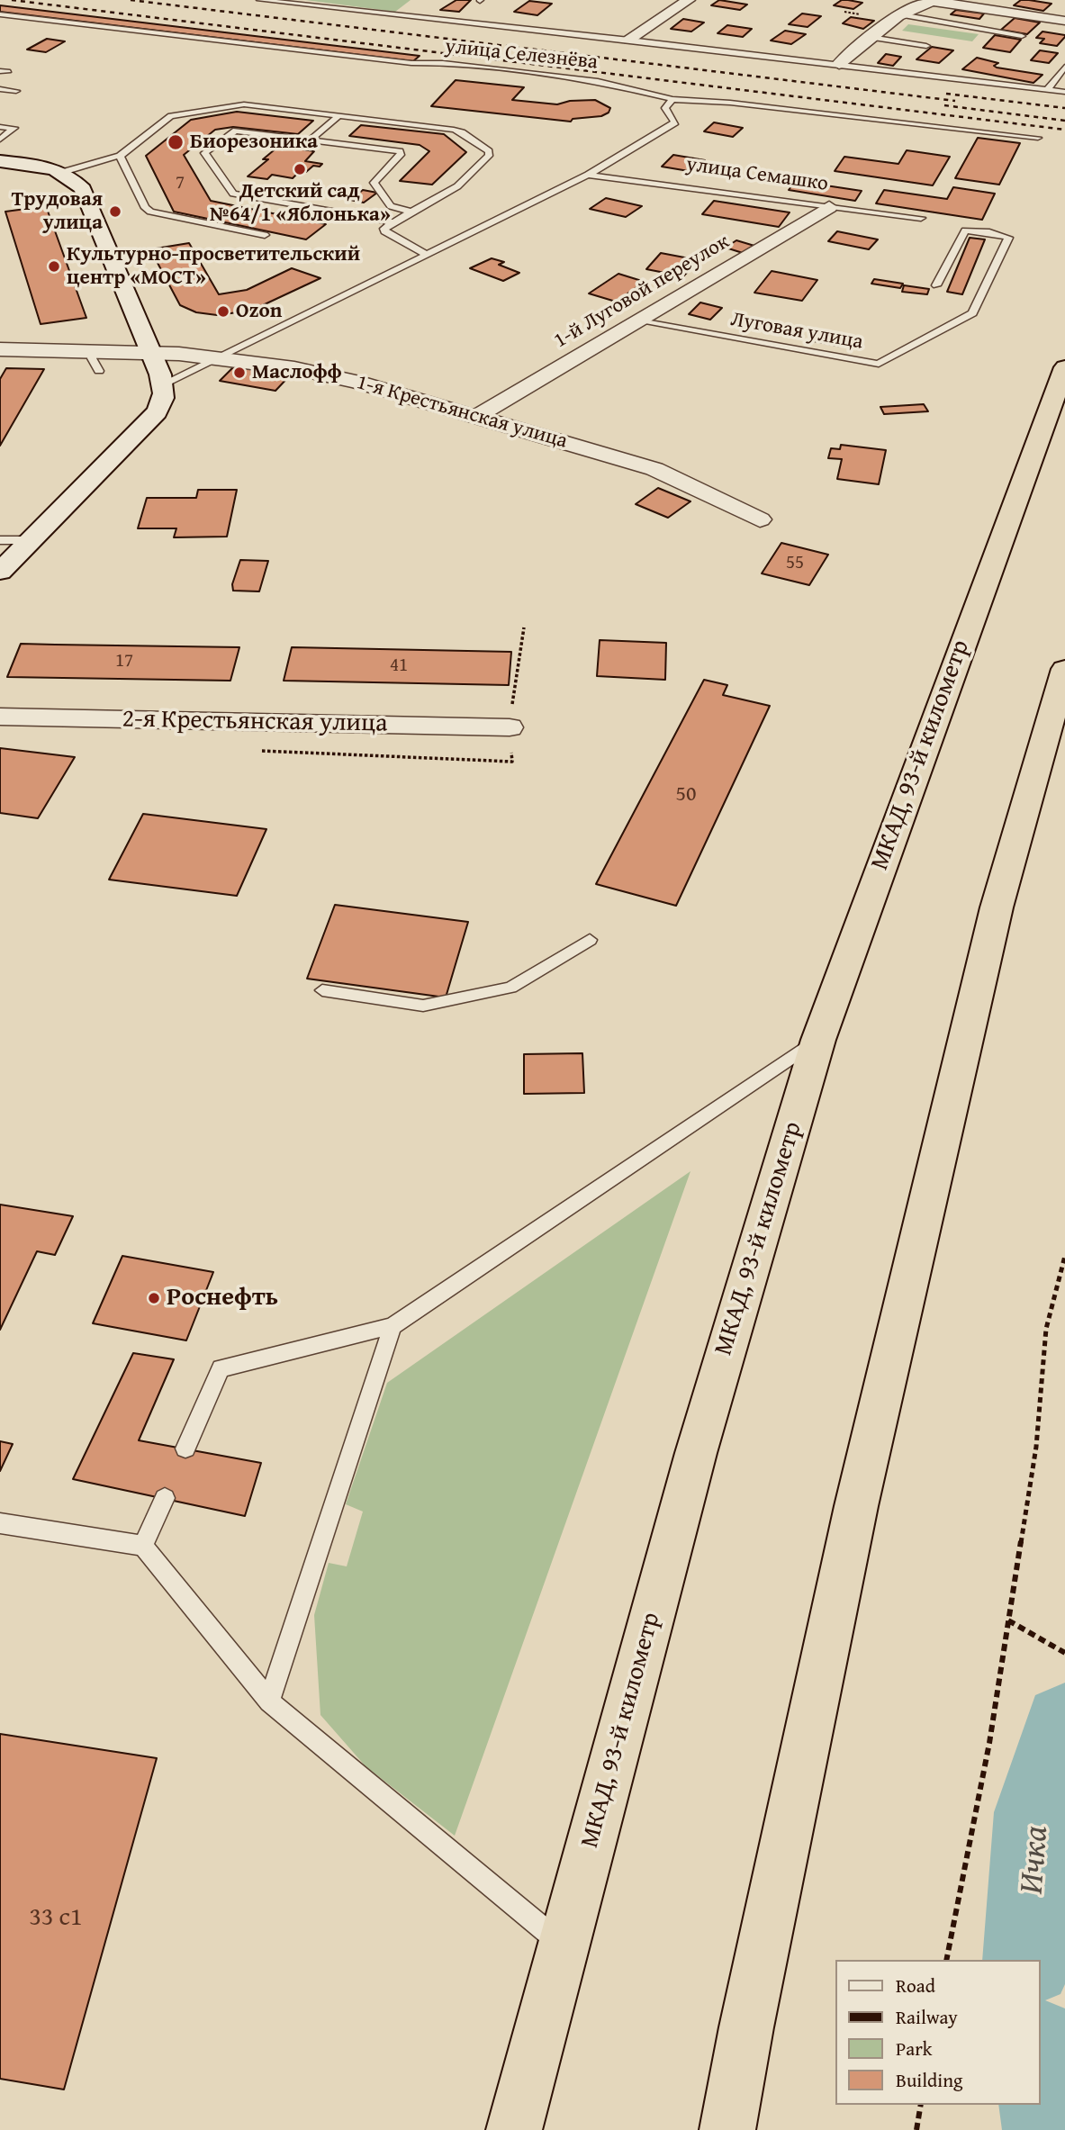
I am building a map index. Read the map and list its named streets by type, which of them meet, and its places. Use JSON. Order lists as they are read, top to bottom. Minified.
{"streets":{"highway":["МКАД, 93-й километр"],"street":["1-й Луговой переулок","1-я Крестьянская улица","2-я Крестьянская улица"],"lane":["улица Селезнёва","улица Семашко","Луговая улица"]},"crossings":[["улица Семашко","1-й Луговой переулок"],["1-й Луговой переулок","Луговая улица"],["1-й Луговой переулок","1-я Крестьянская улица"]],"water":["Ичка"],"places":["Биорезоника","Детский сад №64/1 «Яблонька»","Трудовая улица","Культурно-просветительский центр «МОСТ»","Ozon","Маслофф","Роснефть"],"house_numbers":["7","55","17","41","50","33 с1"],"legend":["Road","Railway","Park","Building"]}
